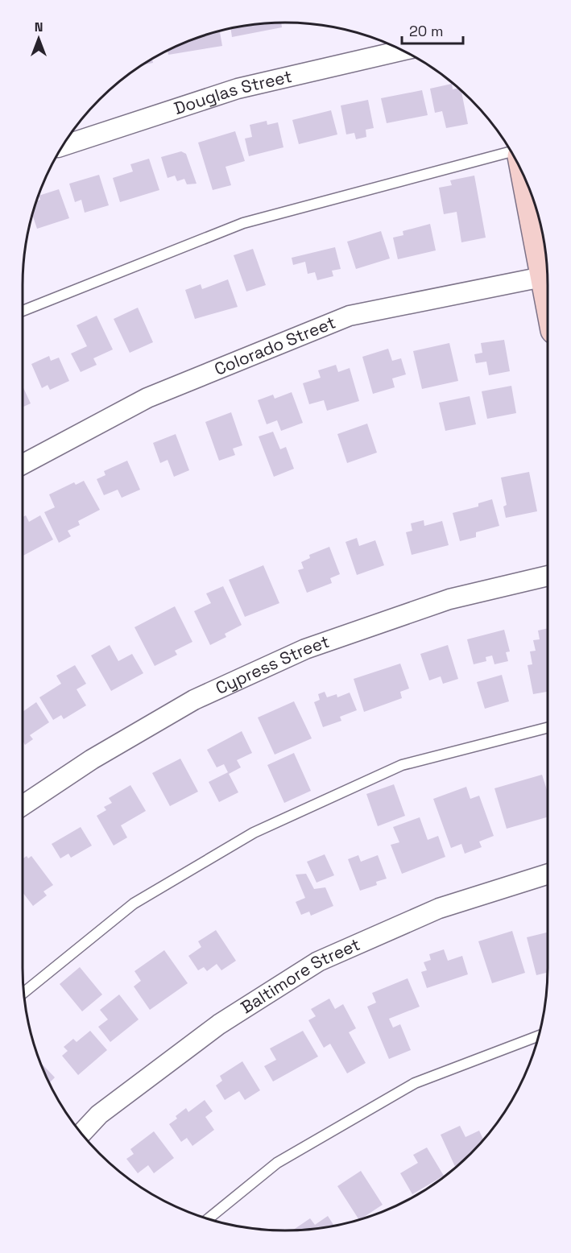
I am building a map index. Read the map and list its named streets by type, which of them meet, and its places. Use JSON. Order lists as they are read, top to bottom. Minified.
{"streets":{"street":["Douglas Street","Colorado Street","Cypress Street","Baltimore Street"]},"scale_bar":"20 m","north":"top"}
